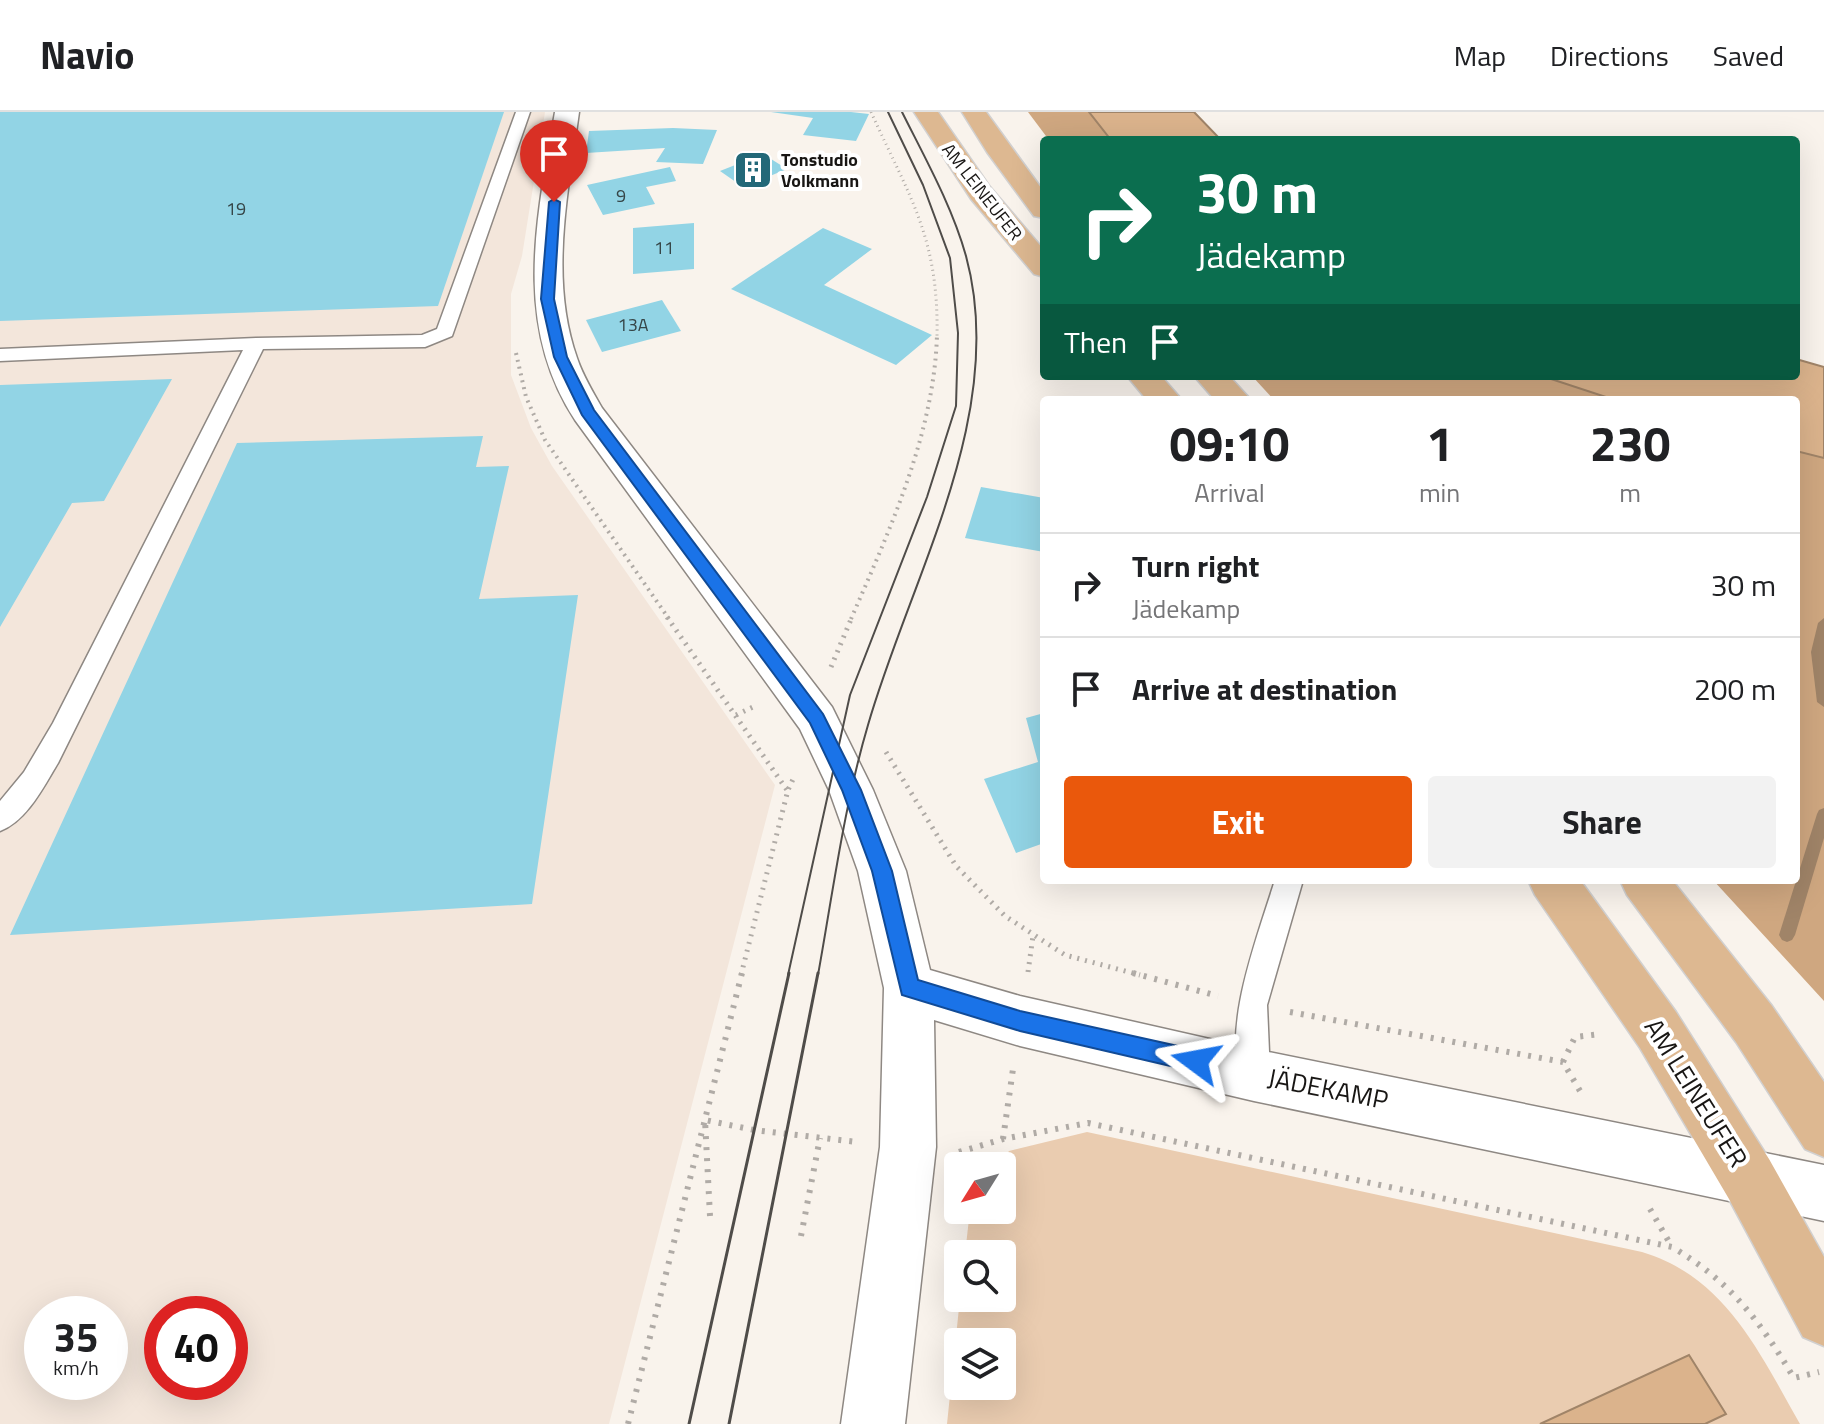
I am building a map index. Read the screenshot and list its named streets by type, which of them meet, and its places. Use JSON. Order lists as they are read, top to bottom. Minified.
{"streets":{"main road":["AM LEINEUFER"],"street":["JÄDEKAMP"]},"crossings":[["AM LEINEUFER","JÄDEKAMP"]],"places":{"building":["Tonstudio Volkmann"]},"house_numbers":["9","19","11","13A"],"north":"bottom left","page":{"header":"Navio","nav":["Map","Directions","Saved"],"turn":["30 m","Jädekamp"],"then":"Then","eta":["09:10","Arrival","1","min","230","m"],"list":[{"name":"Turn right","note":"Jädekamp","value":"30 m"},{"name":"Arrive at destination","value":"200 m"}],"buttons":["Exit","Share"],"speed":"35 km/h","limit":"40"}}
